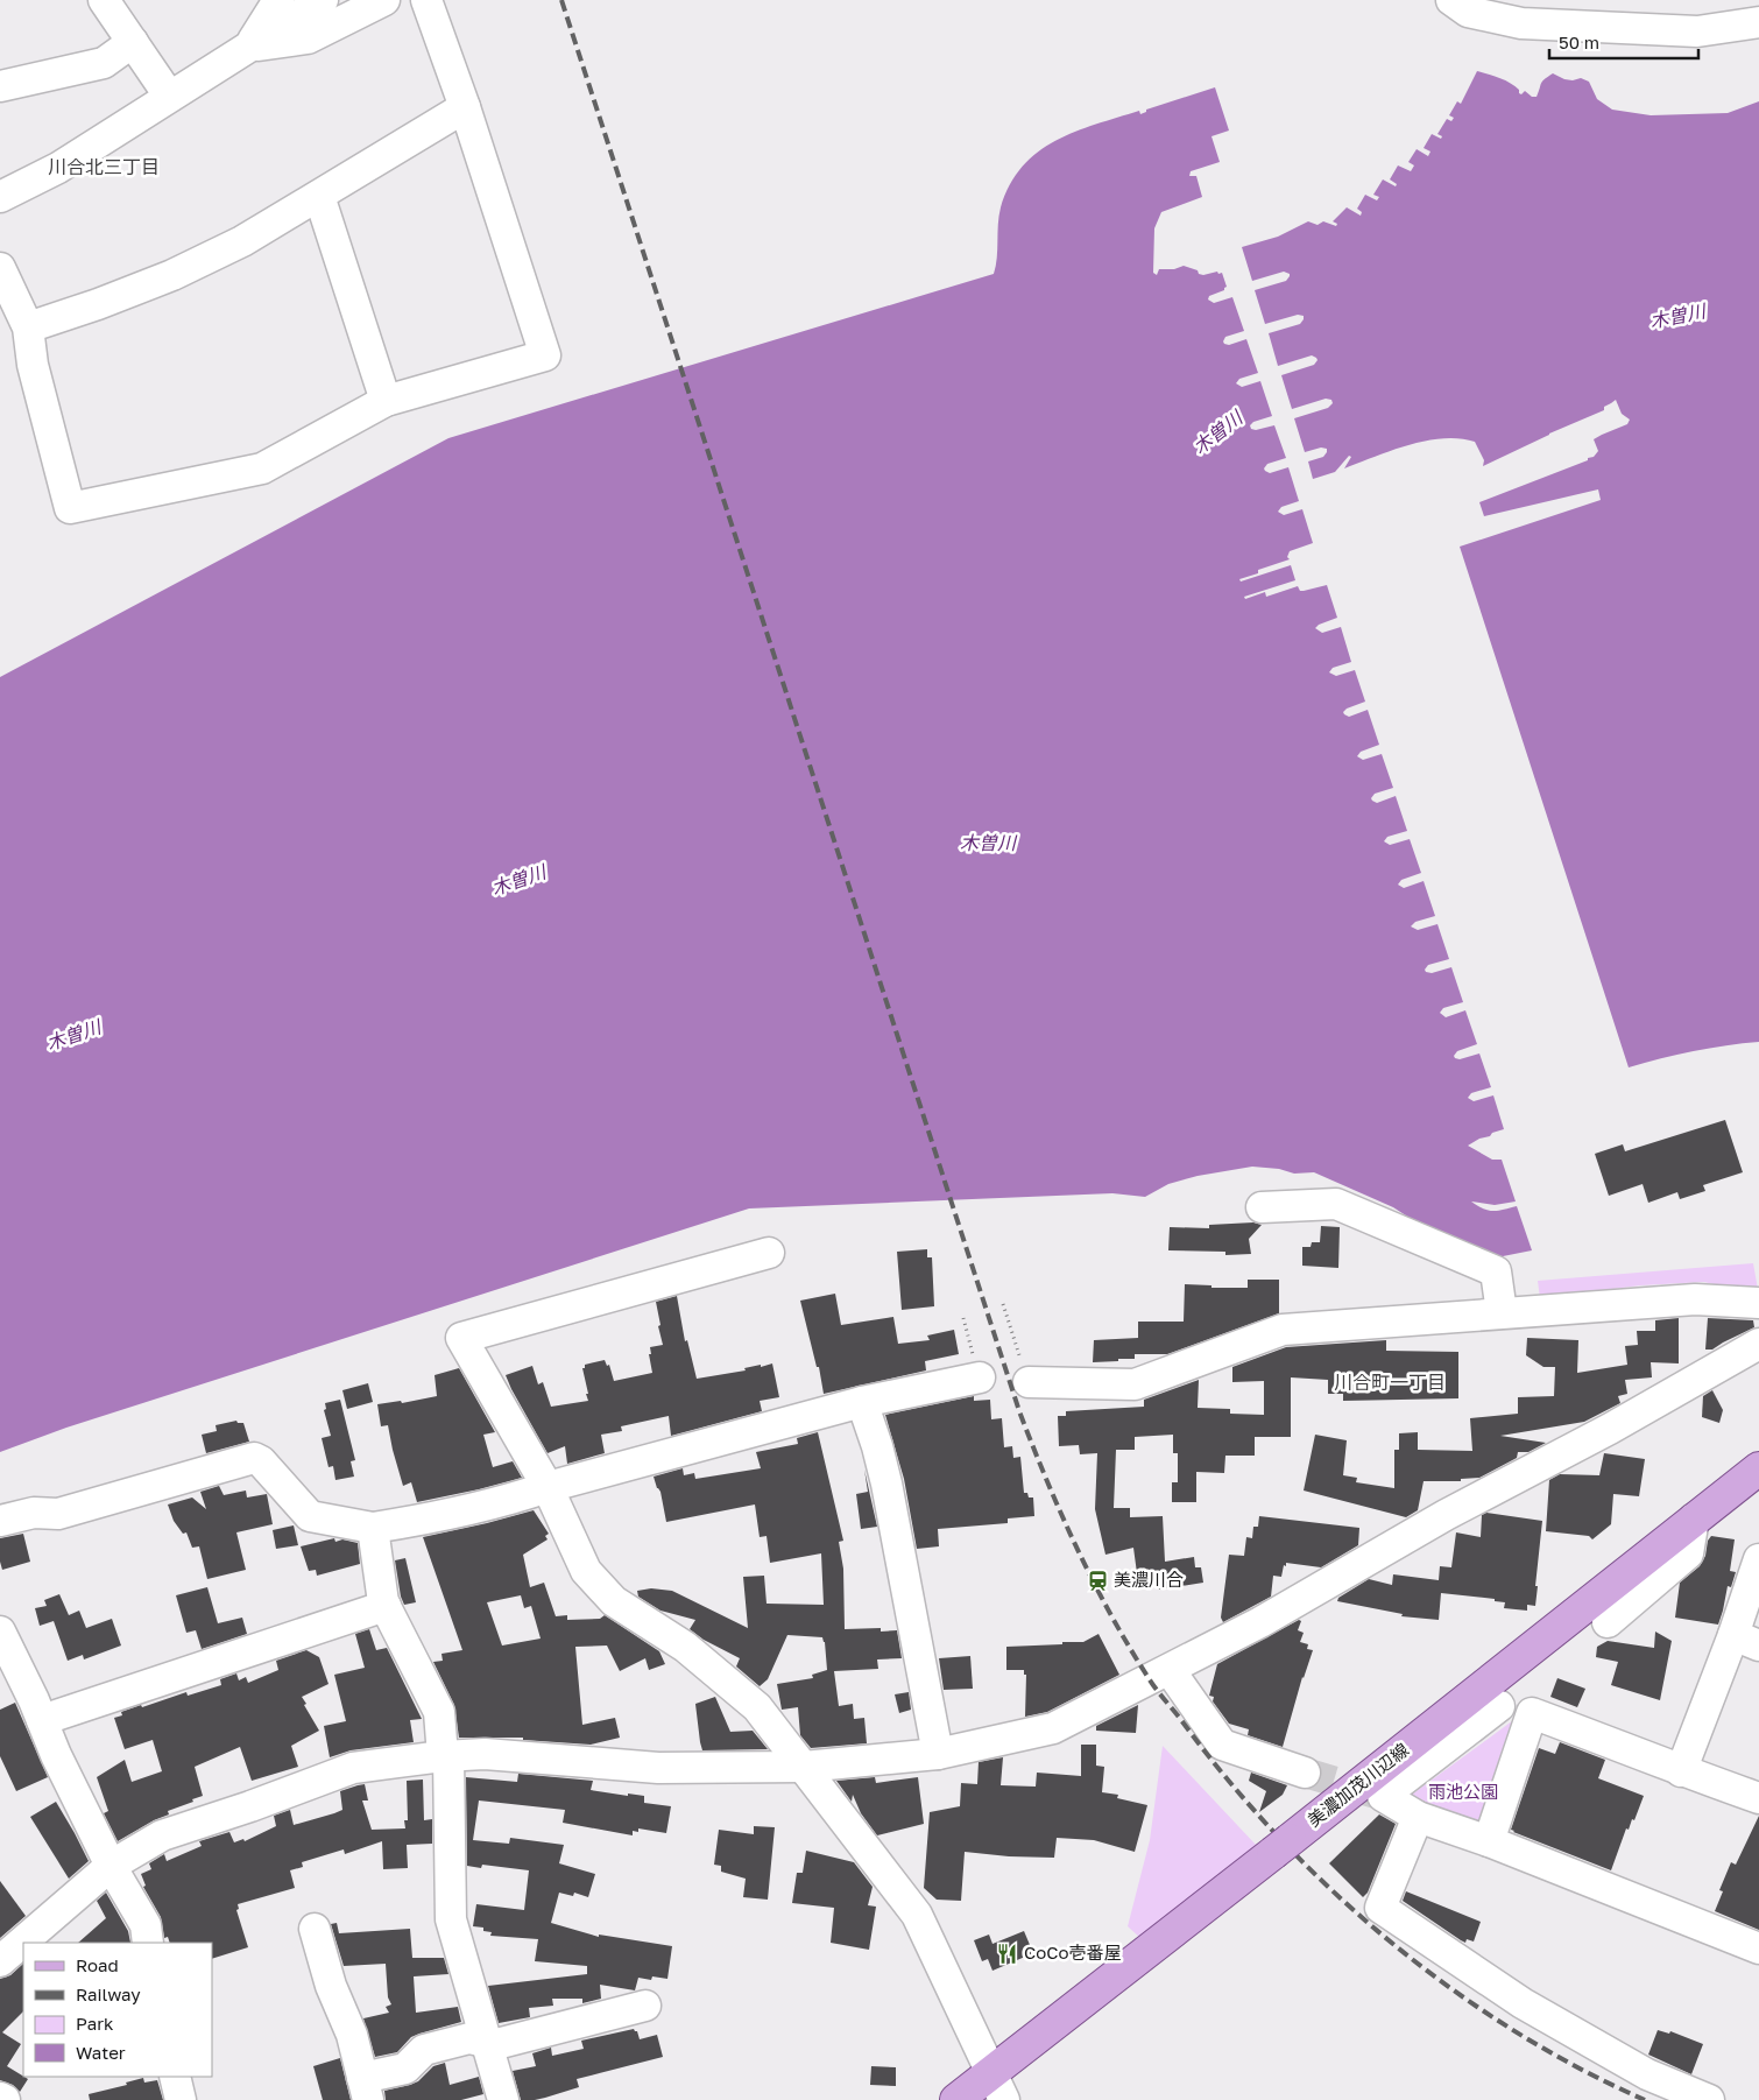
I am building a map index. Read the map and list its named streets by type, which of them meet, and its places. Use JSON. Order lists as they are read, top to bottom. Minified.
{"streets":{"main road":["美濃加茂川辺線"]},"districts":["川合北三丁目","川合町一丁目"],"water":["木曽川"],"parks":["雨池公園"],"places":{"station":["美濃川合"],"restaurant":["CoCo壱番屋"]},"legend":["Road","Railway","Park","Water"],"scale_bar":"50 m"}
